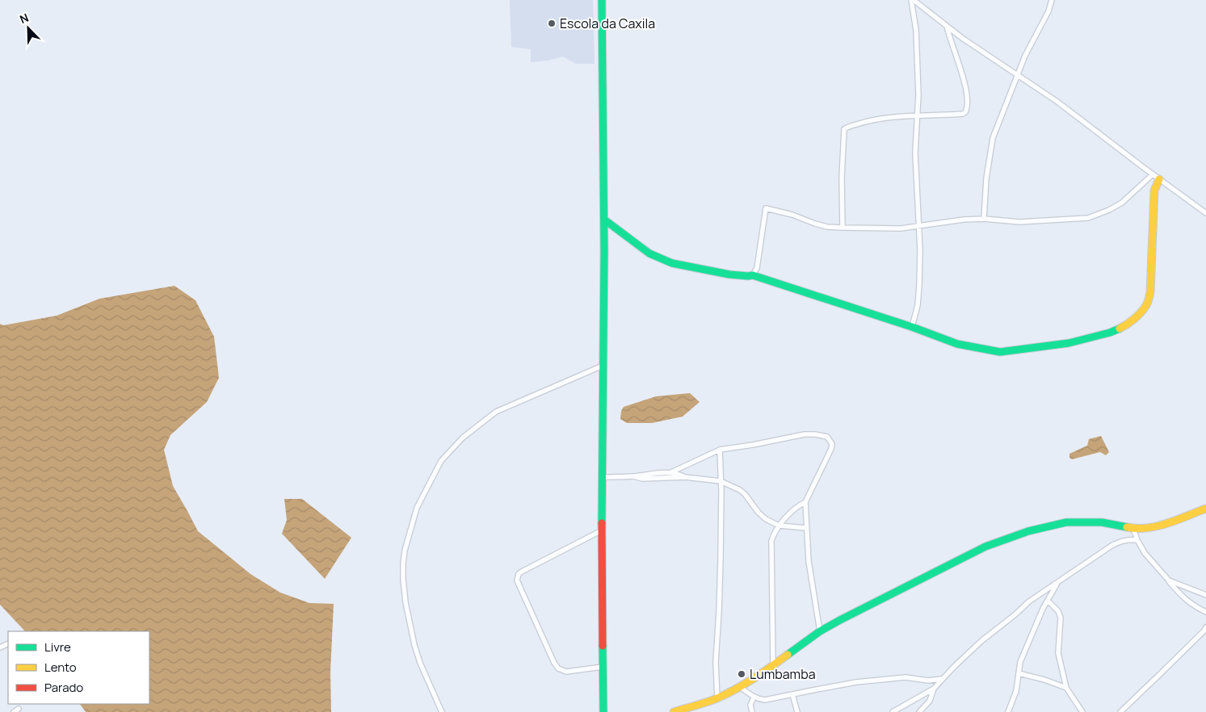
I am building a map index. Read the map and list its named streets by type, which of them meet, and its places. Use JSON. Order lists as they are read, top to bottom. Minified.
{"places":["Escola da Caxila","Lumbamba"],"legend":["Livre","Lento","Parado"],"north":"top left"}
